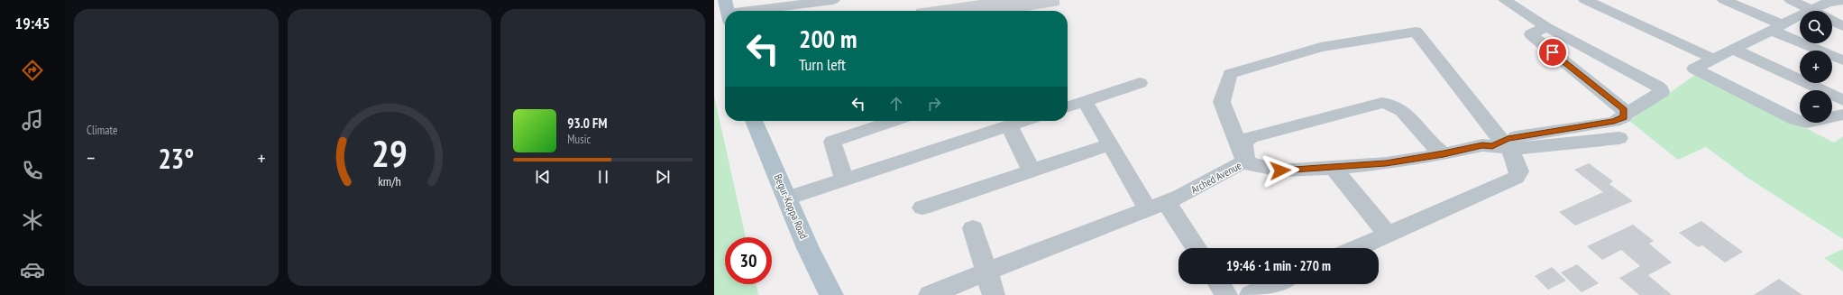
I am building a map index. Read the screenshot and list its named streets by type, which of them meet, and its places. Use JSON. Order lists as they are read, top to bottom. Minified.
{"streets":{"main road":["Begur-Koppa Road"],"street":["Arched Avenue"]},"page":{"tabs":"19:45","tile":"Climate","map_buttons":["+","−"],"turn":["200 m","Turn left"],"song":["93.0 FM","Music"],"heat":["−","23°","+"],"limit":"30","trip":"19:46 · 1 min · 270 m","gauge":["29","km/h"]}}
